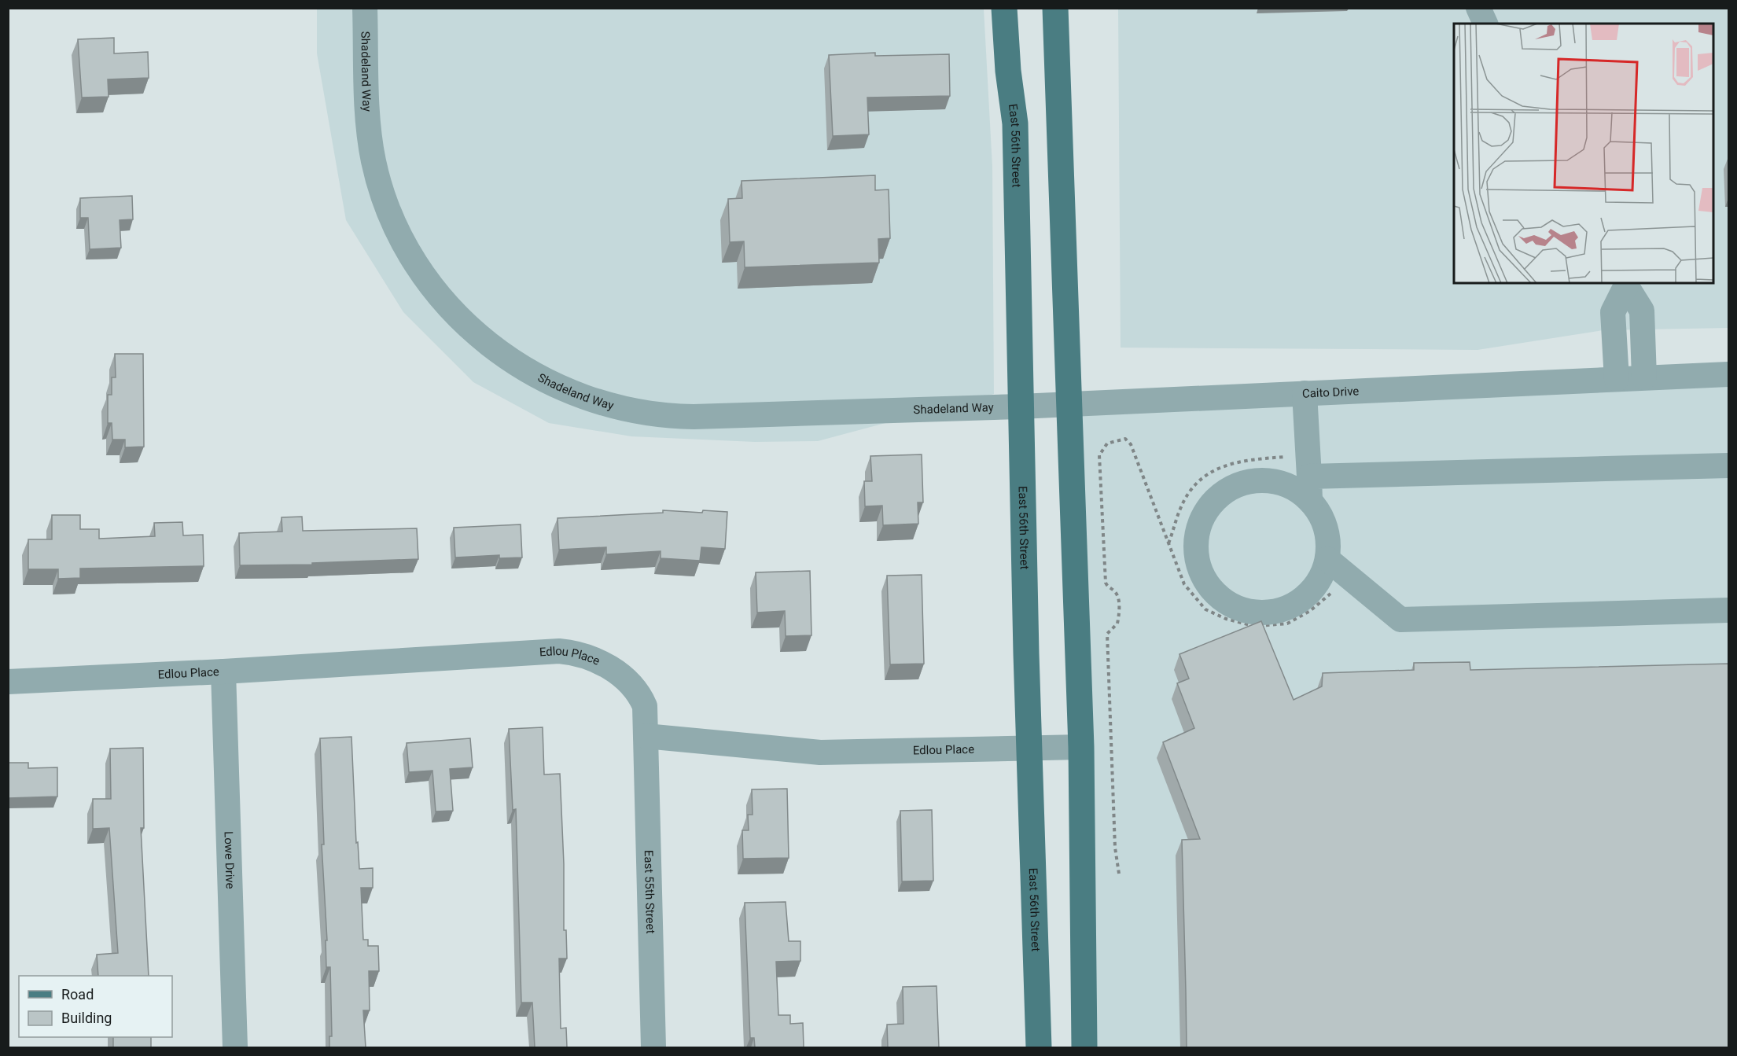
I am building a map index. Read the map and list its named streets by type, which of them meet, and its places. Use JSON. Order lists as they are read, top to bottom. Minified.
{"streets":{"main road":["East 56th Street"],"street":["Shadeland Way","Caito Drive","Edlou Place","Lowe Drive","East 55th Street"]},"crossings":[["Shadeland Way","East 56th Street"],["Shadeland Way","Caito Drive"],["East 56th Street","Edlou Place"],["Edlou Place","Lowe Drive"],["Edlou Place","East 55th Street"]],"legend":["Road","Building"]}
